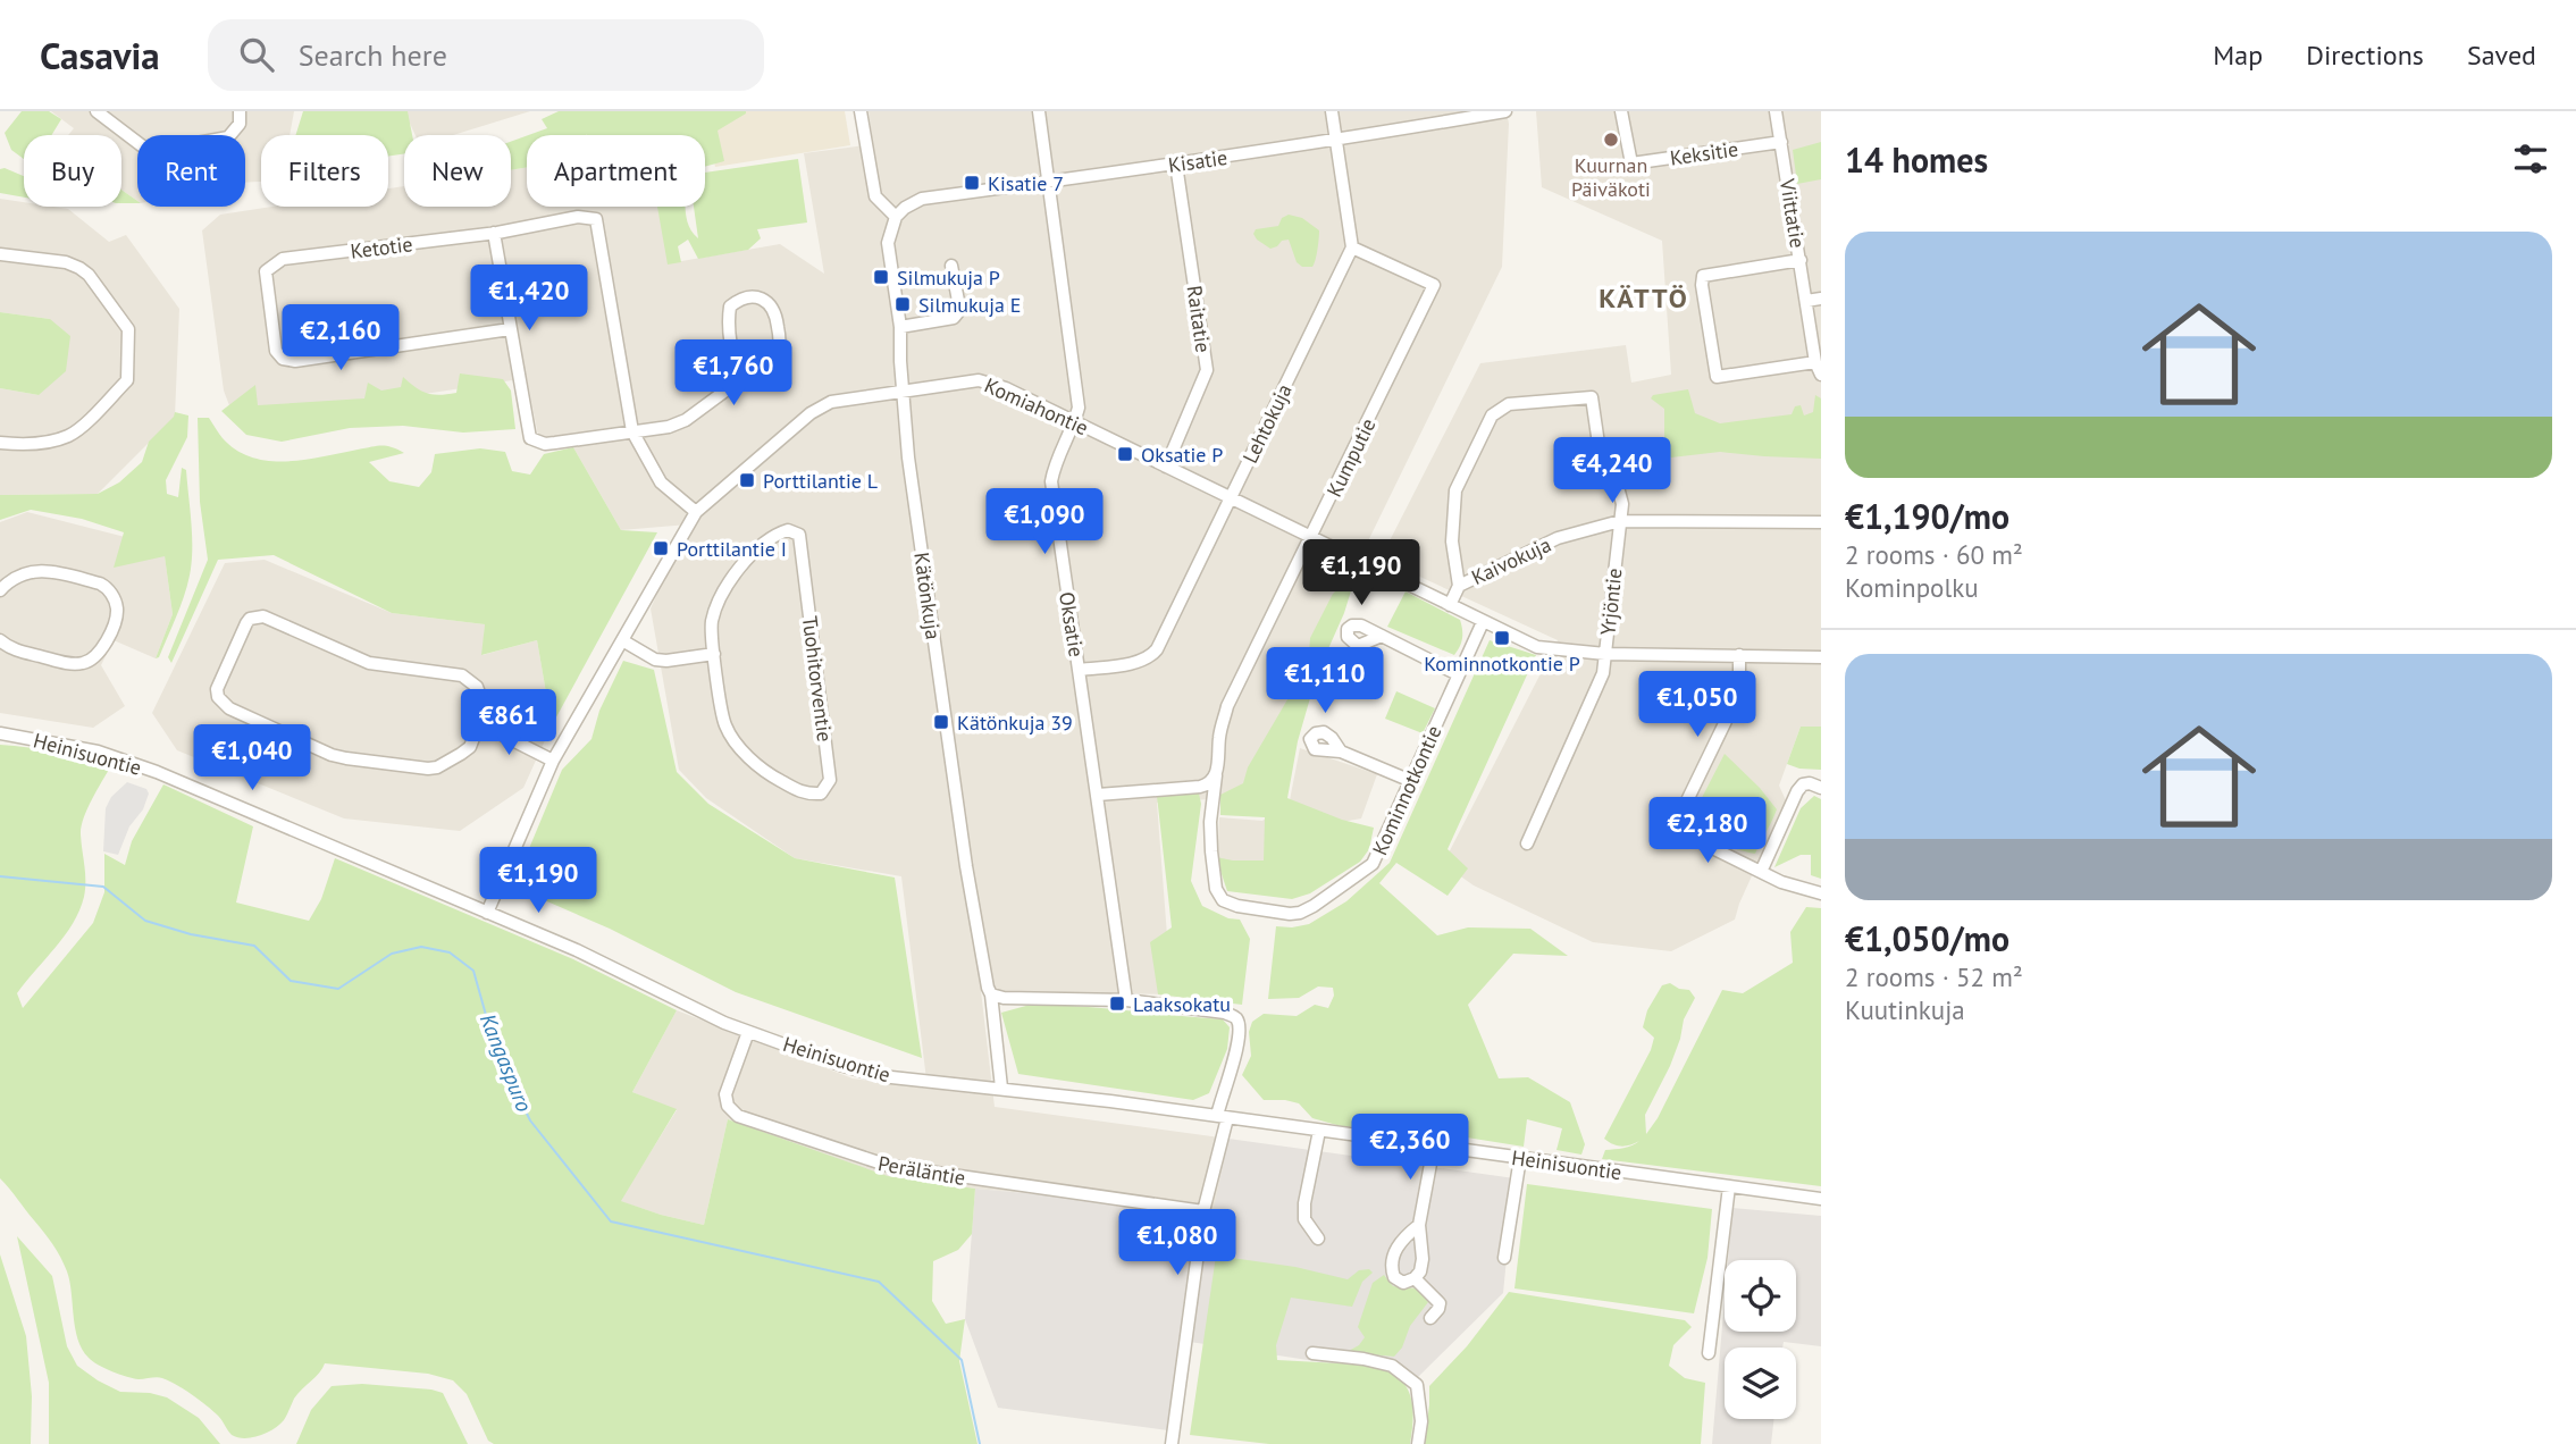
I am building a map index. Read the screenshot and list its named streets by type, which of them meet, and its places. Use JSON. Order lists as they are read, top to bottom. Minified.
{"streets":{"street":["Keksitie","Kisatie","Viittatie","Ketotie","Raitatie","Komiahontie","Lehtokuja","Kumputie","Kaivokuja","Kätönkuja","Yrjöntie","Oksatie","Tuohitorventie","Heinisuontie","Kominnotkontie","Peräläntie"]},"crossings":[["Keksitie","Viittatie"],["Kisatie","Raitatie"],["Kisatie","Kätönkuja"],["Kisatie","Oksatie"],["Raitatie","Komiahontie"],["Komiahontie","Lehtokuja"],["Komiahontie","Kumputie"],["Komiahontie","Kaivokuja"],["Komiahontie","Kätönkuja"],["Komiahontie","Yrjöntie"],["Komiahontie","Oksatie"],["Komiahontie","Heinisuontie"],["Komiahontie","Kominnotkontie"],["Lehtokuja","Kumputie"],["Lehtokuja","Oksatie"],["Kumputie","Kominnotkontie"],["Kaivokuja","Yrjöntie"],["Kätönkuja","Heinisuontie"],["Heinisuontie","Peräläntie"]],"districts":["KÄTTÖ"],"water":["Kangaspuro"],"places":{"other":["Kuurnan Päiväkoti"],"transit":["Kisatie 7","Silmukuja P","Silmukuja E","Oksatie P","Porttilantie L","Porttilantie I","Kominnotkontie P","Kätönkuja 39","Laaksokatu"]},"page":{"header":"Casavia","search":"Search here","nav":["Map","Directions","Saved"],"heading":"14 homes","chip":["Buy","Rent","Filters","New","Apartment"],"list":[{"name":"€1,190/mo","note":"2 rooms · 60 m² · Kominpolku"},{"name":"€1,050/mo","note":"2 rooms · 52 m² · Kuutinkuja"}],"price":["€1,420","€2,160","€1,760","€4,240","€1,090","€1,190","€1,110","€1,050","€861","€1,040","€2,180","€1,190","€2,360","€1,080"]}}
